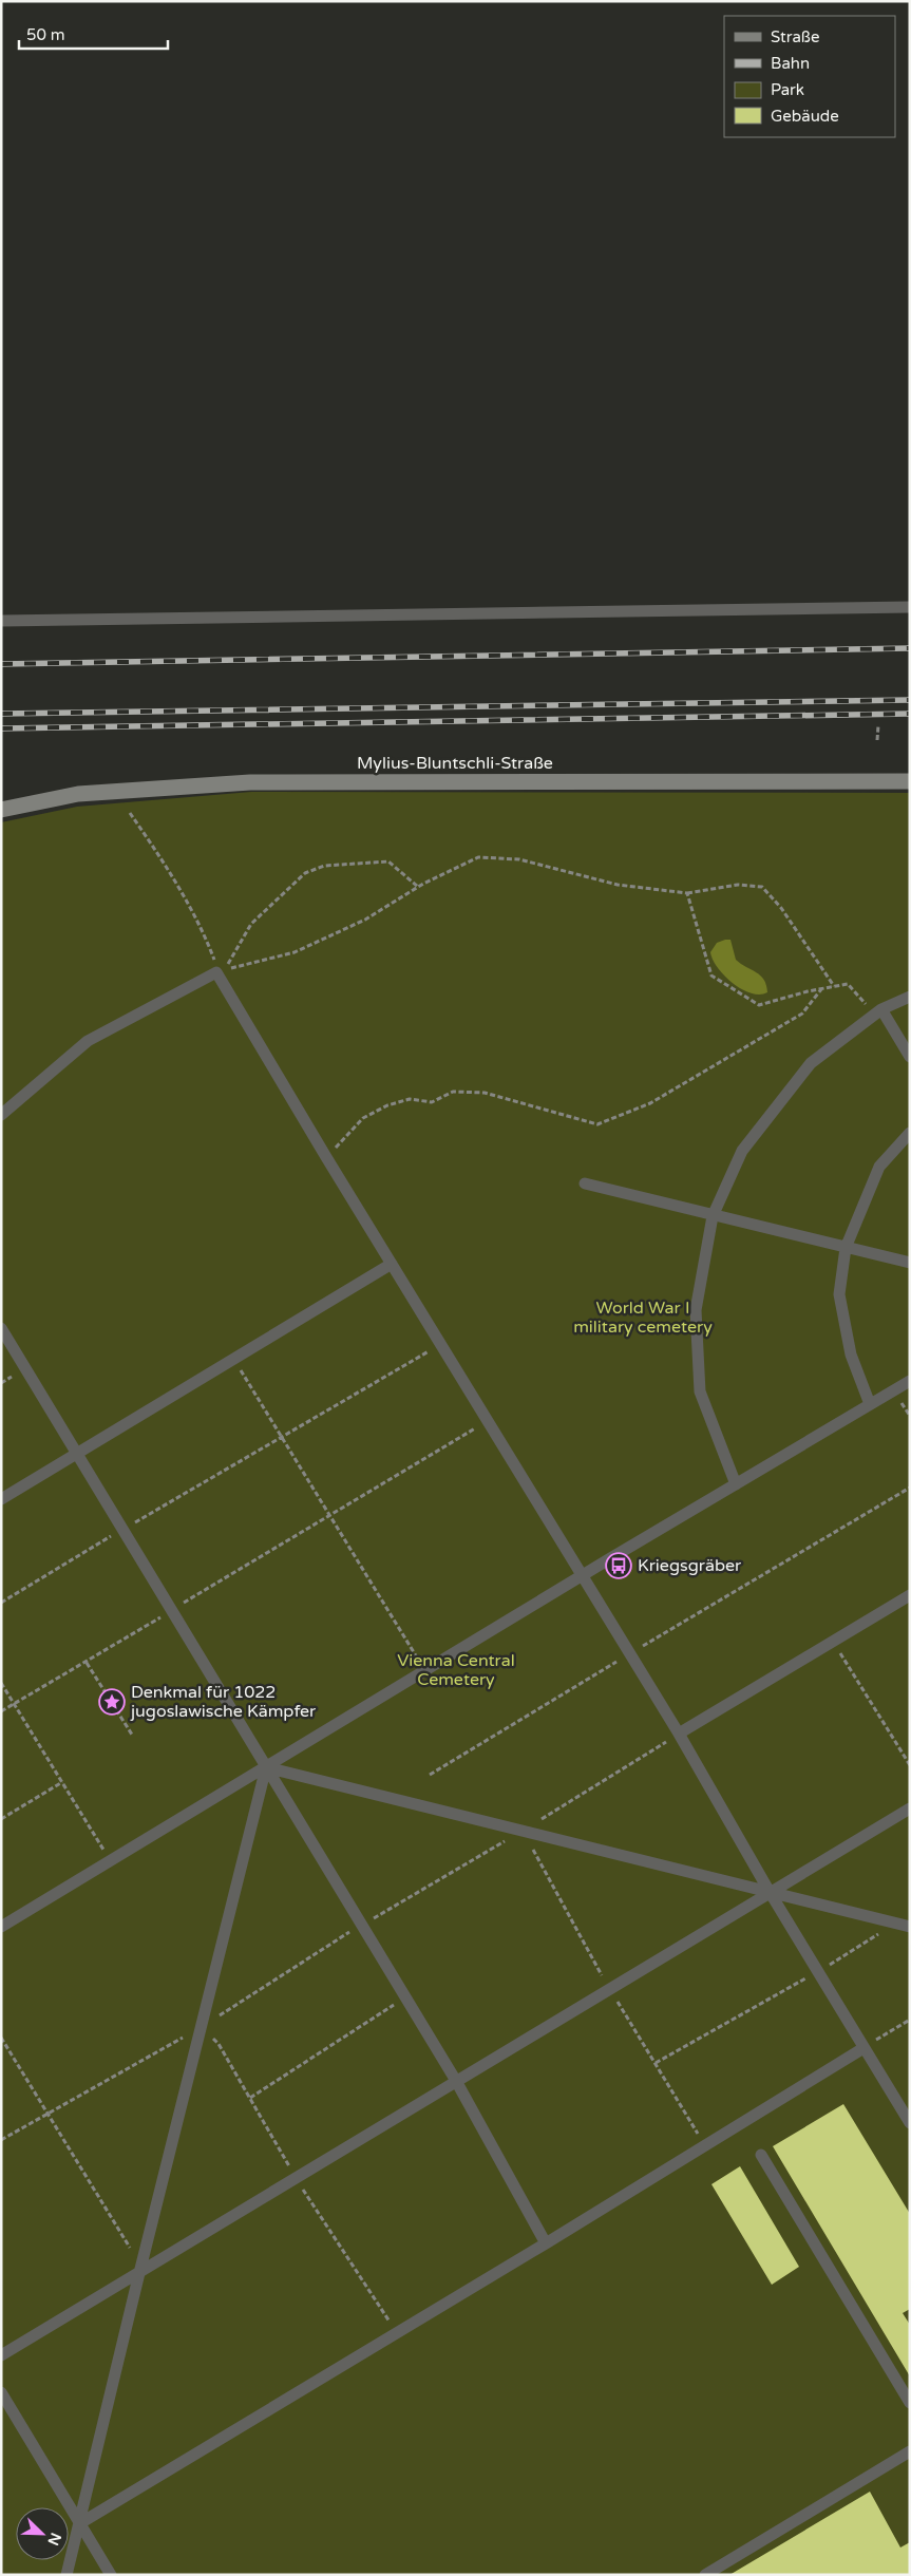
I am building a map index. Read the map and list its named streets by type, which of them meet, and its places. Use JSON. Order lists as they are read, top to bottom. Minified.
{"streets":{"street":["Mylius-Bluntschli-Straße"]},"parks":["World War I military cemetery","Vienna Central Cemetery"],"places":{"bus stop":["Kriegsgräber"],"place":["Denkmal für 1022 jugoslawische Kämpfer"]},"legend":["Straße","Bahn","Park","Gebäude"],"scale_bar":"50 m","north":"bottom right"}
